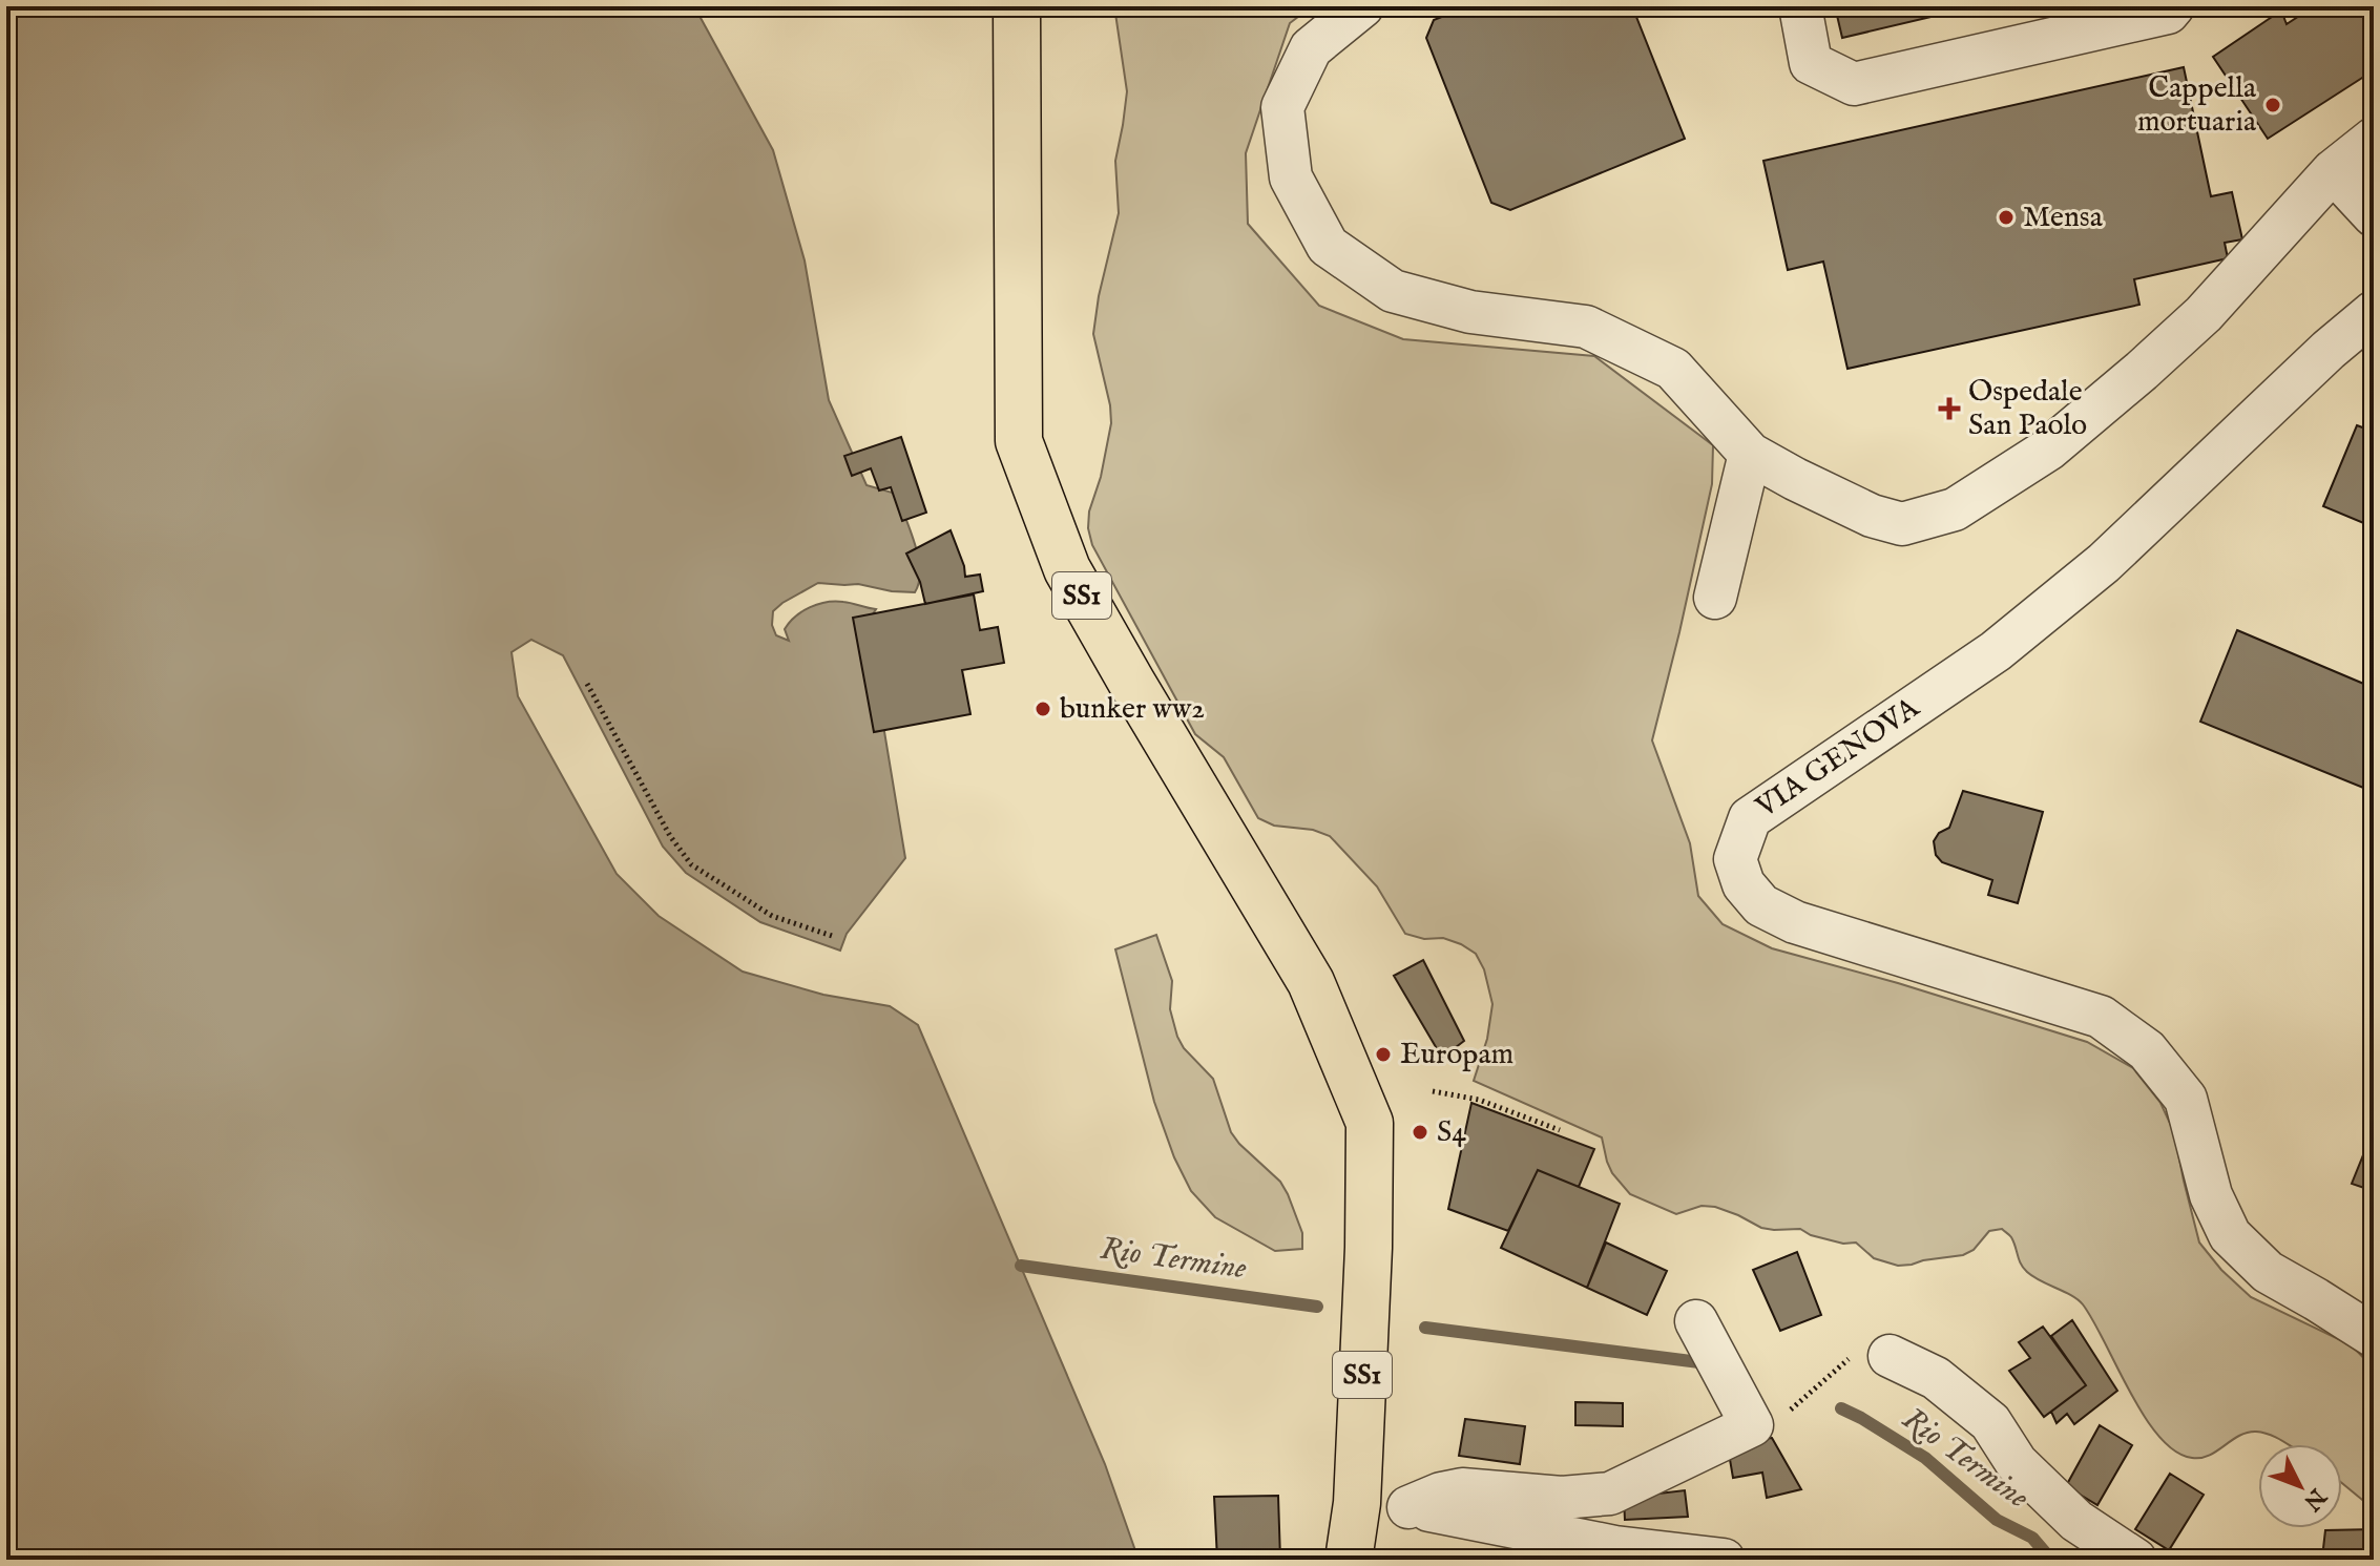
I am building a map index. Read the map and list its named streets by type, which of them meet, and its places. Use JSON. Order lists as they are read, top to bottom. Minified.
{"streets":{"main road":["SS1"],"street":["VIA GENOVA"]},"water":["Rio Termine"],"places":{"other":["Cappella mortuaria","Mensa","bunker ww2","Europam","S4"],"health":["Ospedale San Paolo"]},"north":"bottom right"}
